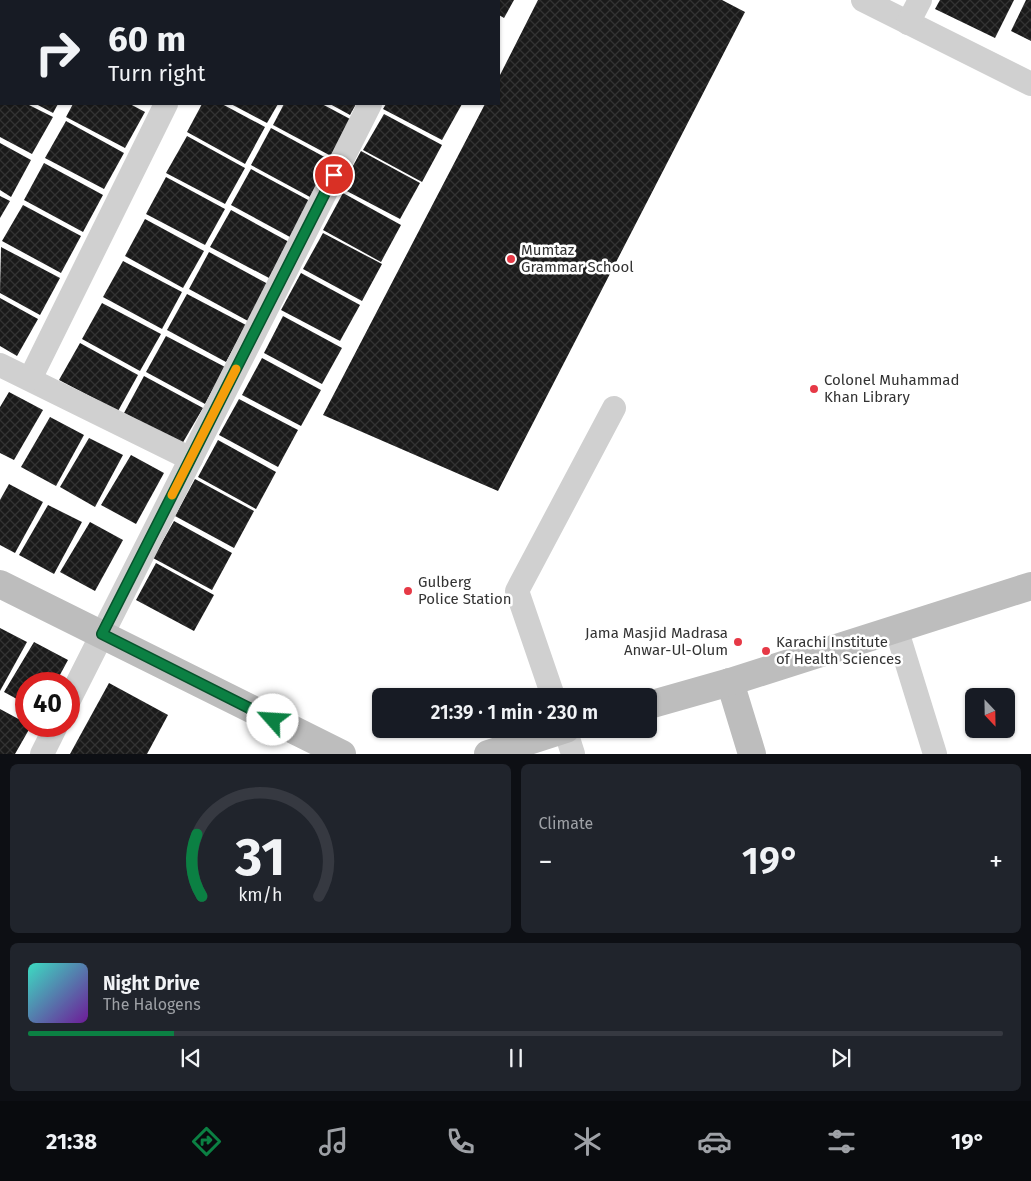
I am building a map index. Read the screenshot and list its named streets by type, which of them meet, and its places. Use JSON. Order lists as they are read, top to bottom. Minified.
{"places":["Mumtaz Grammar School","Colonel Muhammad Khan Library","Gulberg Police Station","Jama Masjid Madrasa Anwar-Ul-Olum","Karachi Institute of Health Sciences"],"north":"bottom","page":{"turn":["60 m","Turn right"],"limit":"40","trip":"21:39 · 1 min · 230 m","tile":"Climate","heat":["−","19°","+"],"song":["Night Drive","The Halogens"],"tabs":["21:38","19°"],"gauge":["31","km/h"]}}
